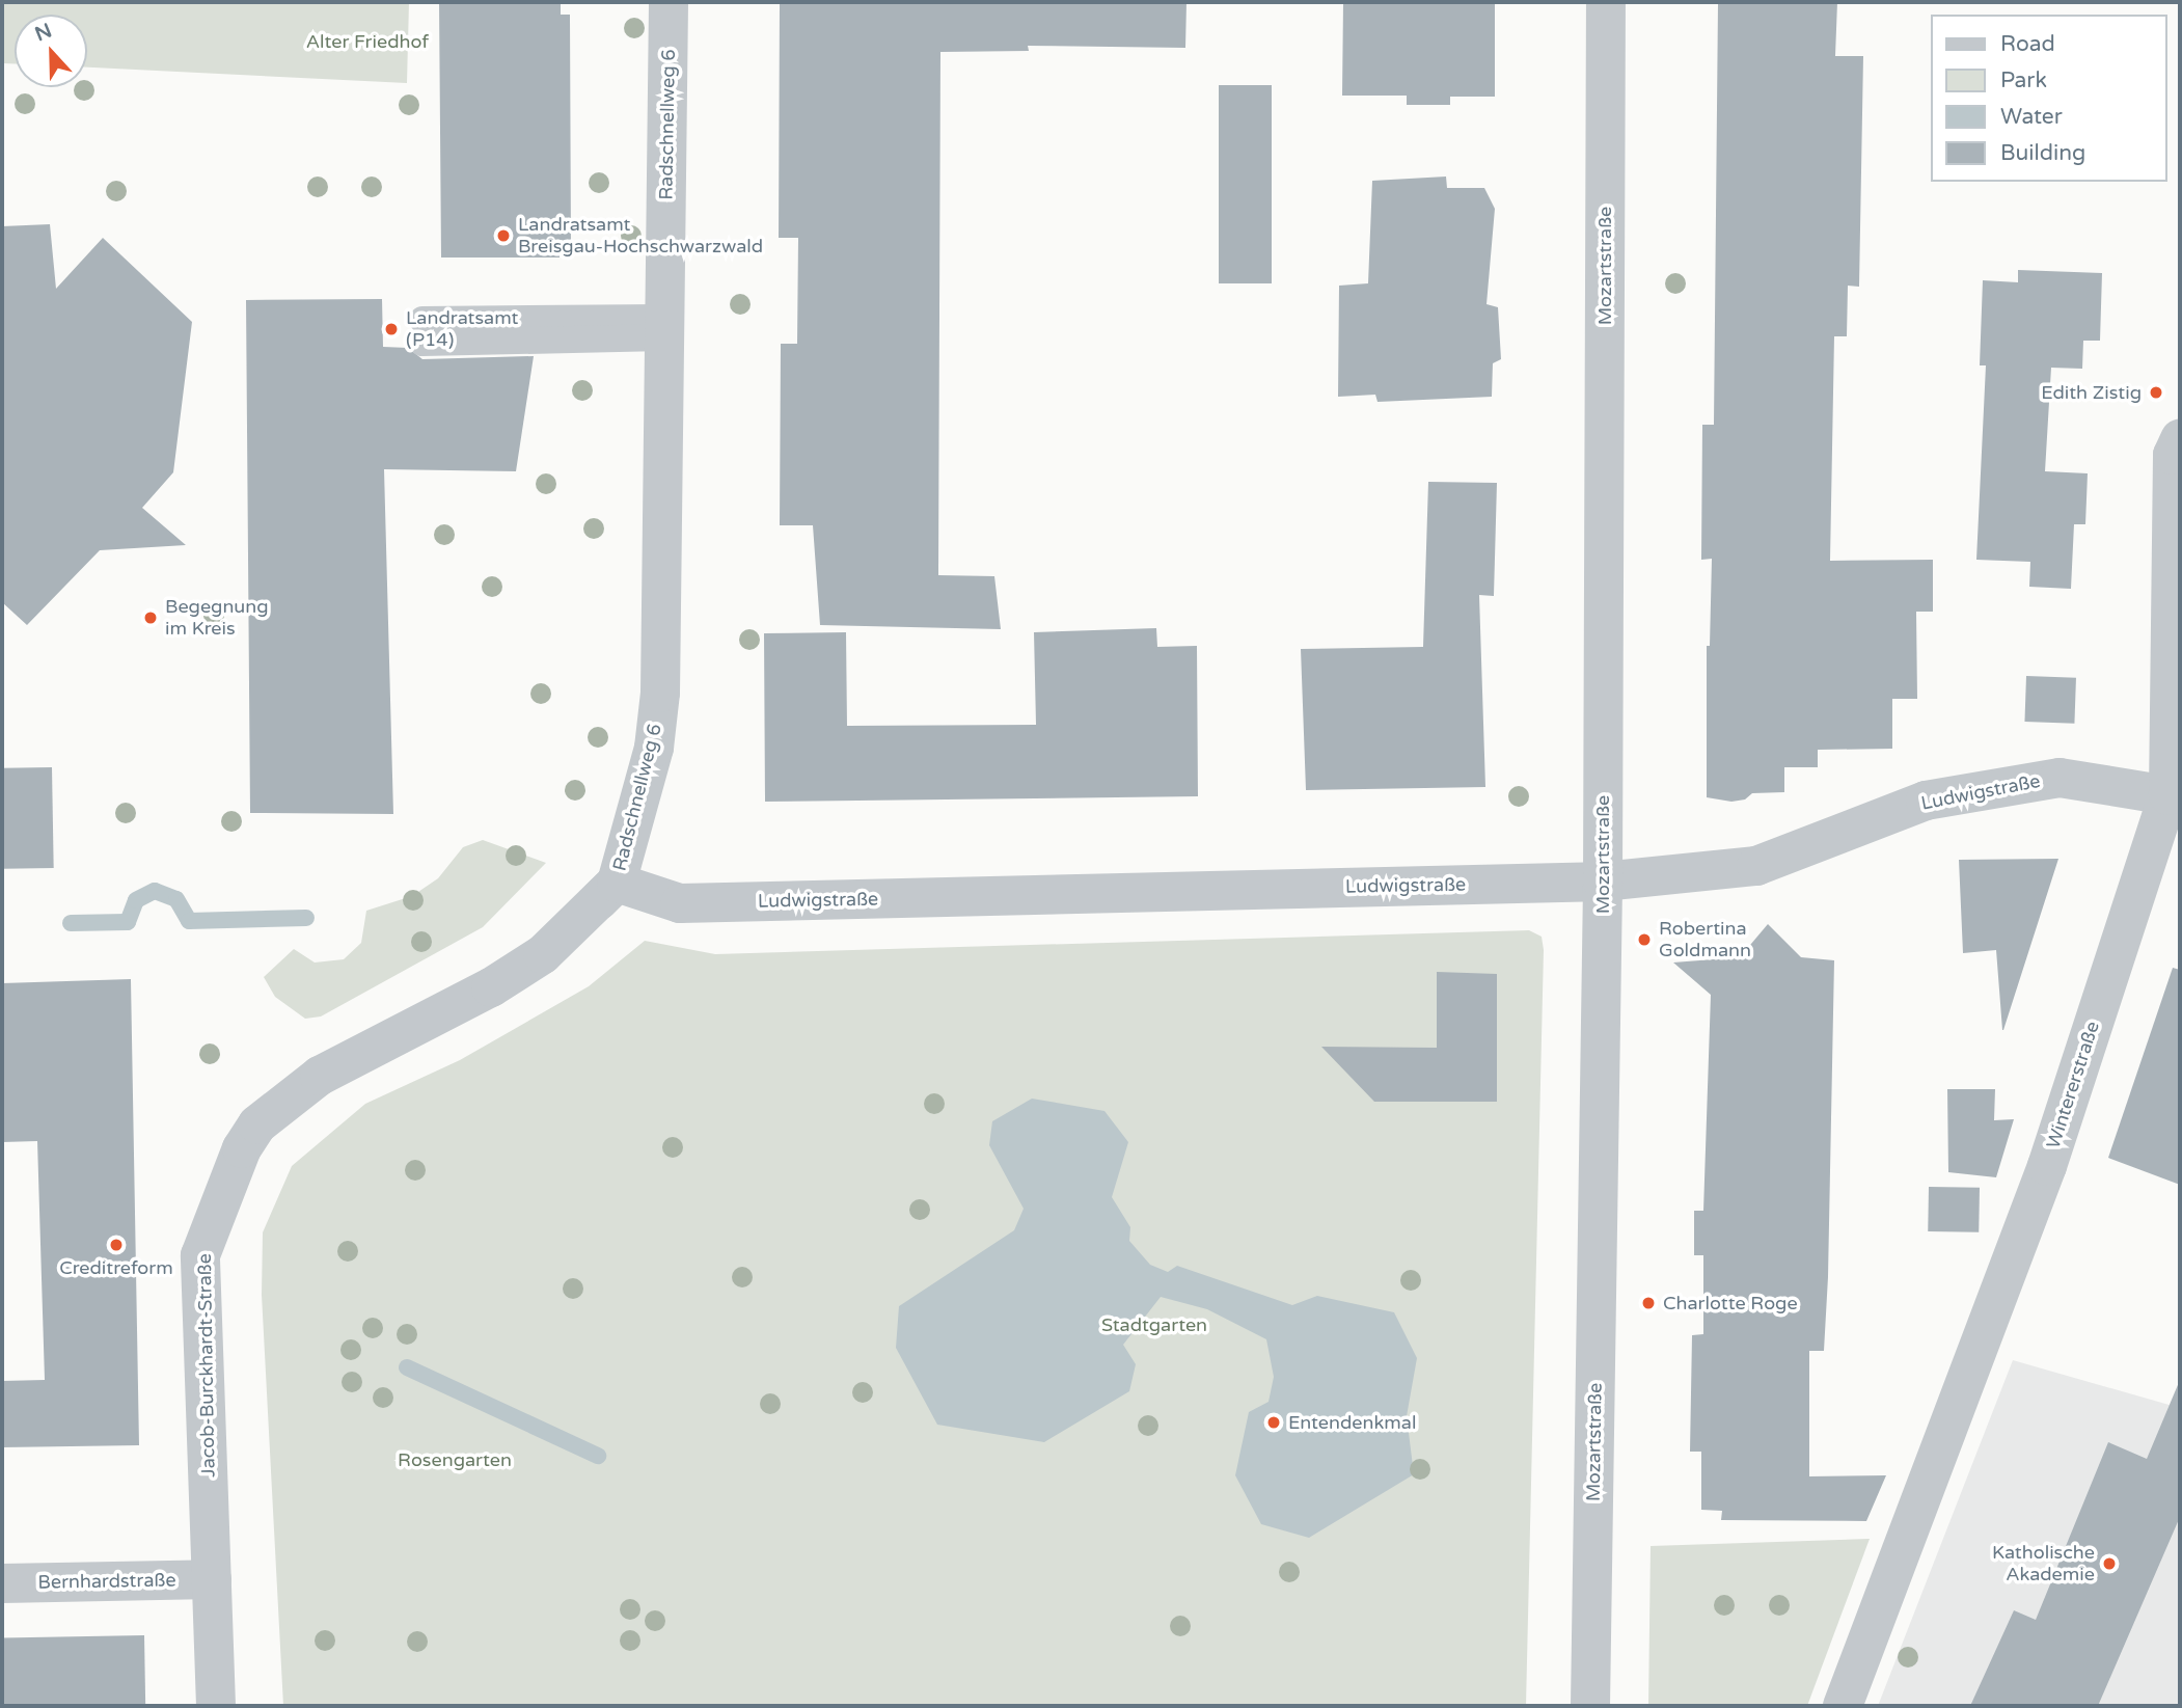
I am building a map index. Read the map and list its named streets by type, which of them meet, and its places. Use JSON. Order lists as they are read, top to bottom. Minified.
{"streets":{"street":["Radschnellweg 6","Mozartstraße","Ludwigstraße","Wintererstraße","Jacob-Burckhardt-Straße","Bernhardstraße"]},"crossings":[["Radschnellweg 6","Ludwigstraße"],["Radschnellweg 6","Jacob-Burckhardt-Straße"],["Mozartstraße","Ludwigstraße"],["Ludwigstraße","Wintererstraße"],["Jacob-Burckhardt-Straße","Bernhardstraße"]],"parks":["Alter Friedhof","Stadtgarten","Rosengarten"],"places":["Landratsamt Breisgau-Hochschwarzwald","Landratsamt (P14)","Edith Zistig","Begegnung im Kreis","Robertina Goldmann","Creditreform","Charlotte Roge","Entendenkmal","Katholische Akademie"],"legend":["Road","Park","Water","Building"],"north":"top"}
